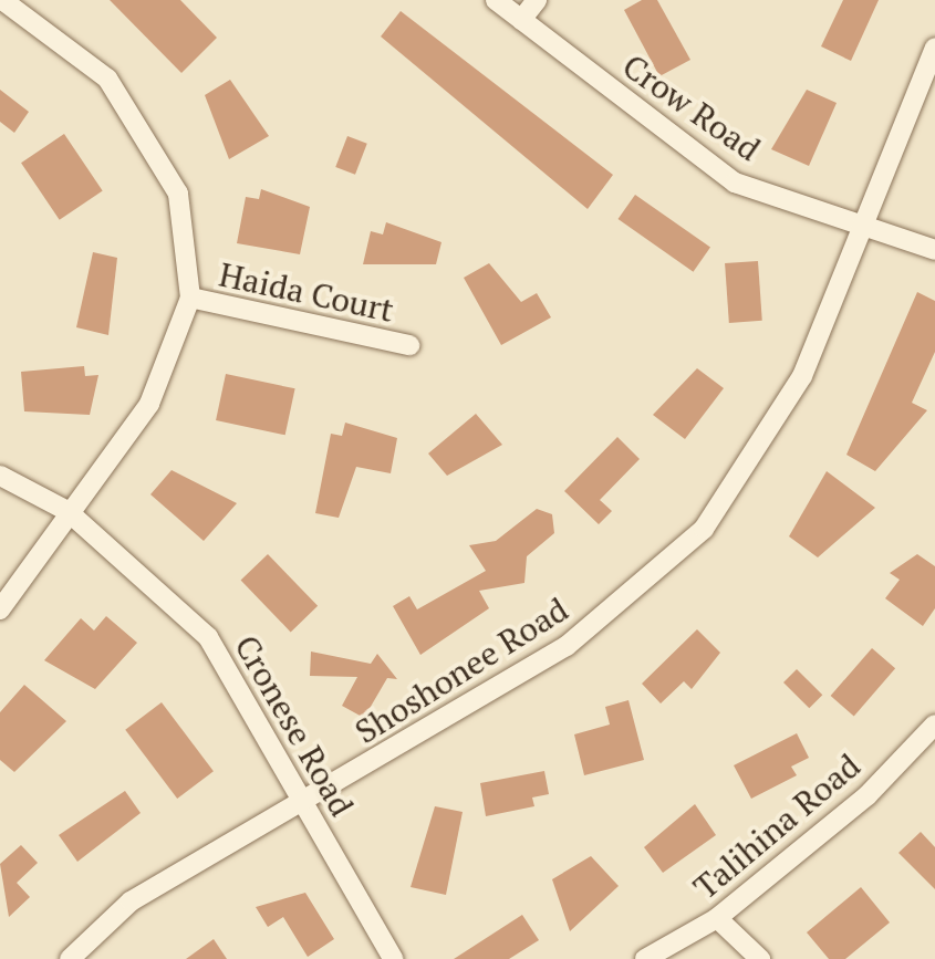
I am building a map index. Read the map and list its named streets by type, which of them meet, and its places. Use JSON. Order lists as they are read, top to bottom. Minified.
{"streets":{"street":["Crow Road","Haida Court","Shoshonee Road","Cronese Road","Talihina Road"]},"crossings":[["Crow Road","Shoshonee Road"],["Shoshonee Road","Cronese Road"]]}
